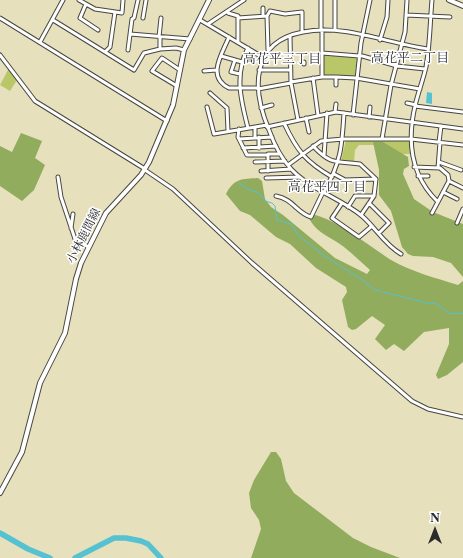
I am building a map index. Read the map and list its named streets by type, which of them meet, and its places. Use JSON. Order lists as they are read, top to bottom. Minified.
{"streets":{"main road":["小林鹿間線"]},"districts":["高花平二丁目","高花平三丁目","高花平四丁目"],"north":"top"}
